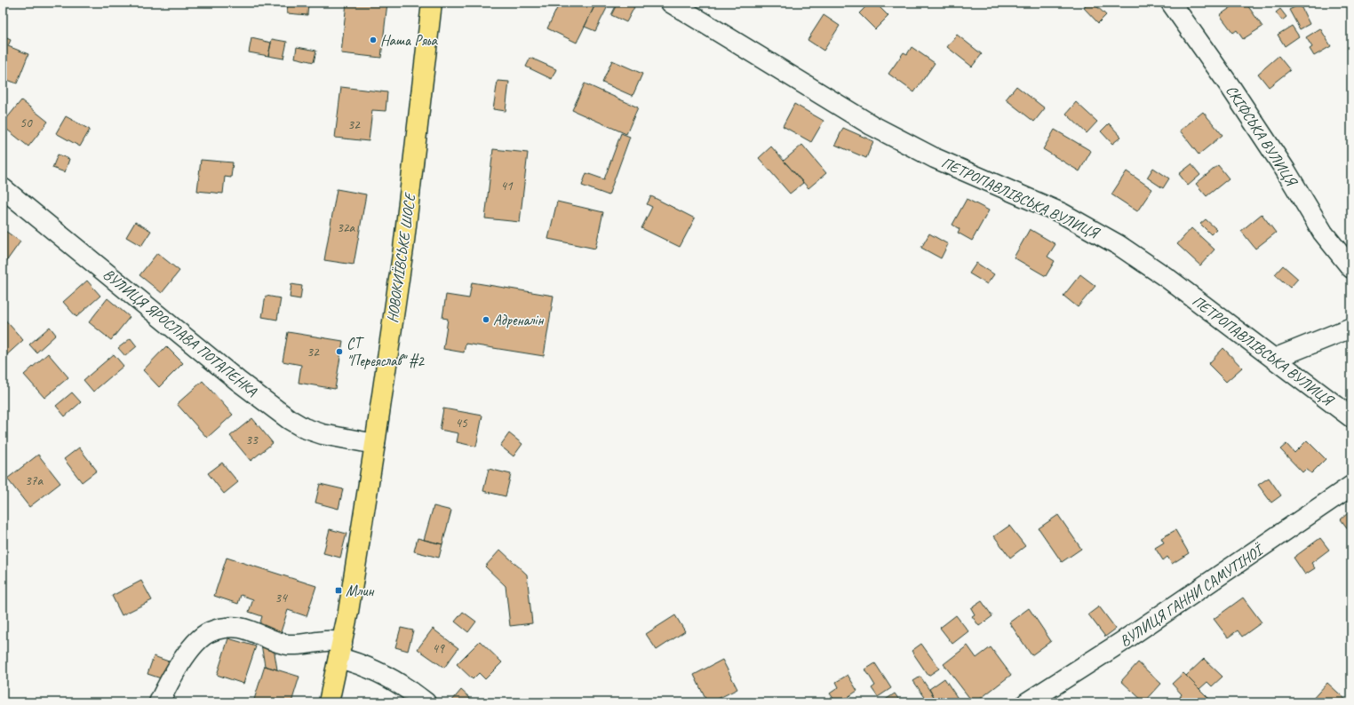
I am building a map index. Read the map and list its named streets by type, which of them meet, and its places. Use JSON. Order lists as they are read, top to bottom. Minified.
{"streets":{"main road":["НОВОКИЇВСЬКЕ ШОСЕ"],"street":["СКІФСЬКА ВУЛИЦЯ","ПЕТРОПАВЛІВСЬКА ВУЛИЦЯ","ВУЛИЦЯ ЯРОСЛАВА ПОТАПЕНКА","ВУЛИЦЯ ГАННИ САМУТІНОЇ"]},"crossings":[["НОВОКИЇВСЬКЕ ШОСЕ","ВУЛИЦЯ ЯРОСЛАВА ПОТАПЕНКА"]],"places":{"other":["Наша Ряьа","Адреналін","СТ \"Переяслав\" #2"],"transit":["Млин"]},"house_numbers":["50","32","41","32а","32","45","33","37а","34","49"]}
